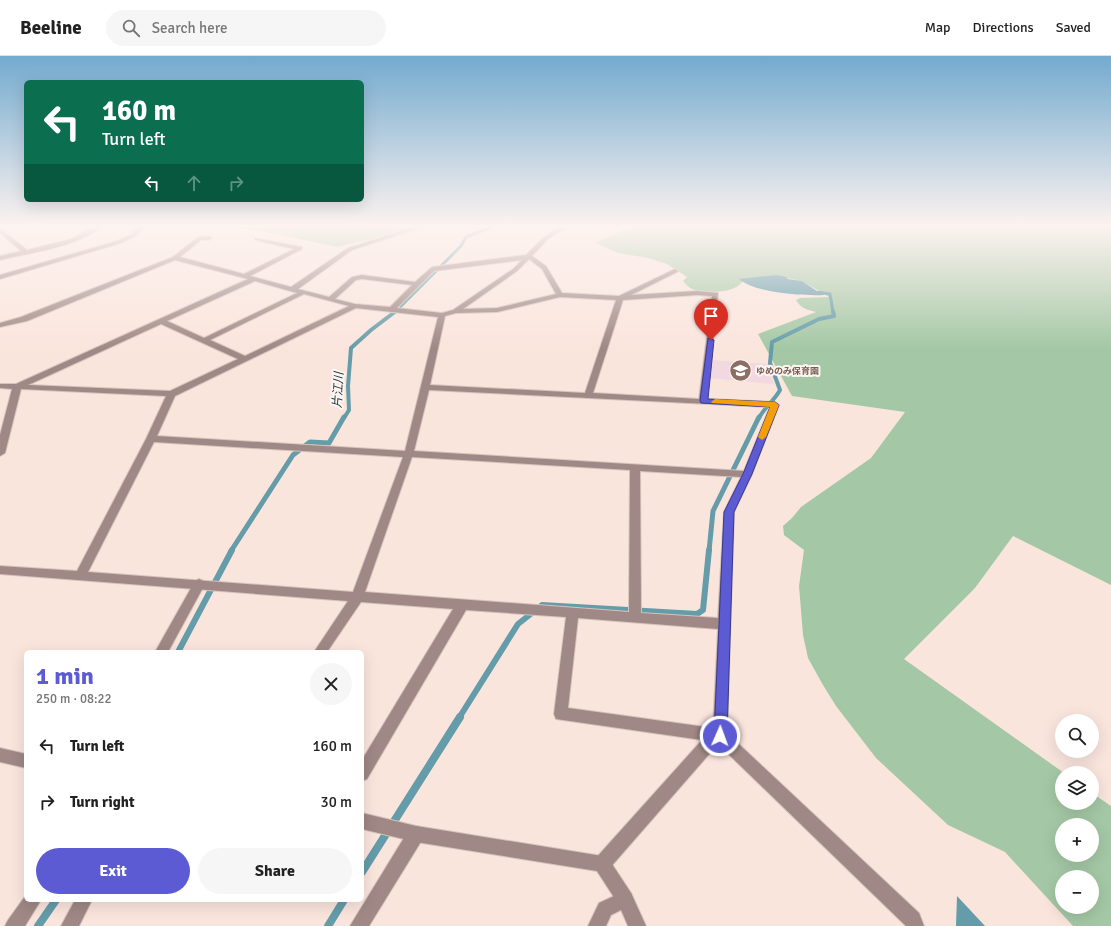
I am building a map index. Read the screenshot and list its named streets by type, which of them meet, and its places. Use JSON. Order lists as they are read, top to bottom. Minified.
{"water":["片江川"],"places":{"school or university":["ゆめのみ保育園"]},"page":{"header":"Beeline","search":"Search here","nav":["Map","Directions","Saved"],"turn":["160 m","Turn left"],"heading":["1 min","250 m · 08:22"],"map_buttons":["+","−"],"list":[{"name":"Turn left","value":"160 m"},{"name":"Turn right","value":"30 m"}],"buttons":["Exit","Share"]}}
